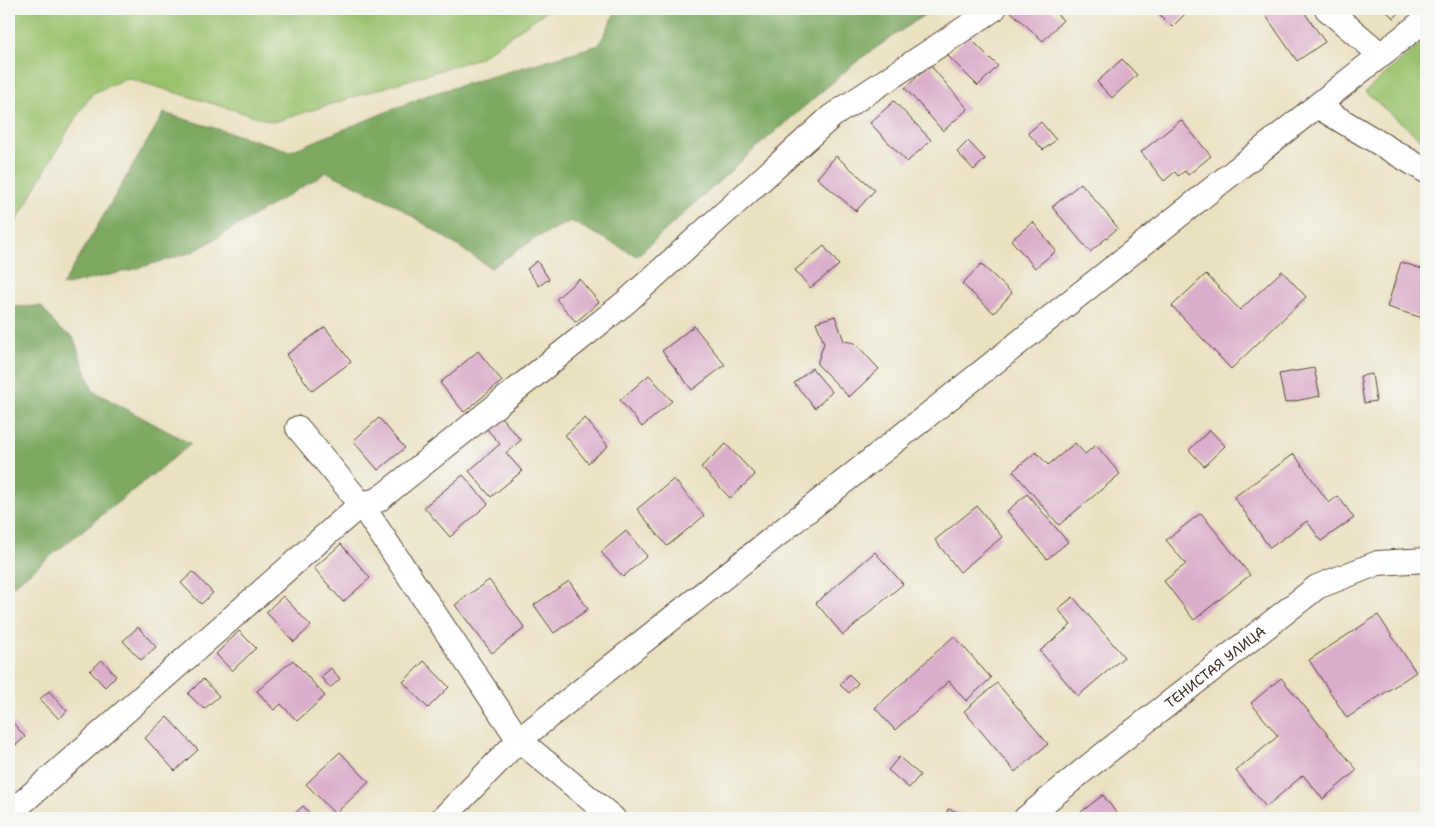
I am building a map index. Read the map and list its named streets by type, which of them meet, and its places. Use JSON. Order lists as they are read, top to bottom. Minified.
{"streets":{"street":["ТЕНИСТАЯ УЛИЦА"]}}
